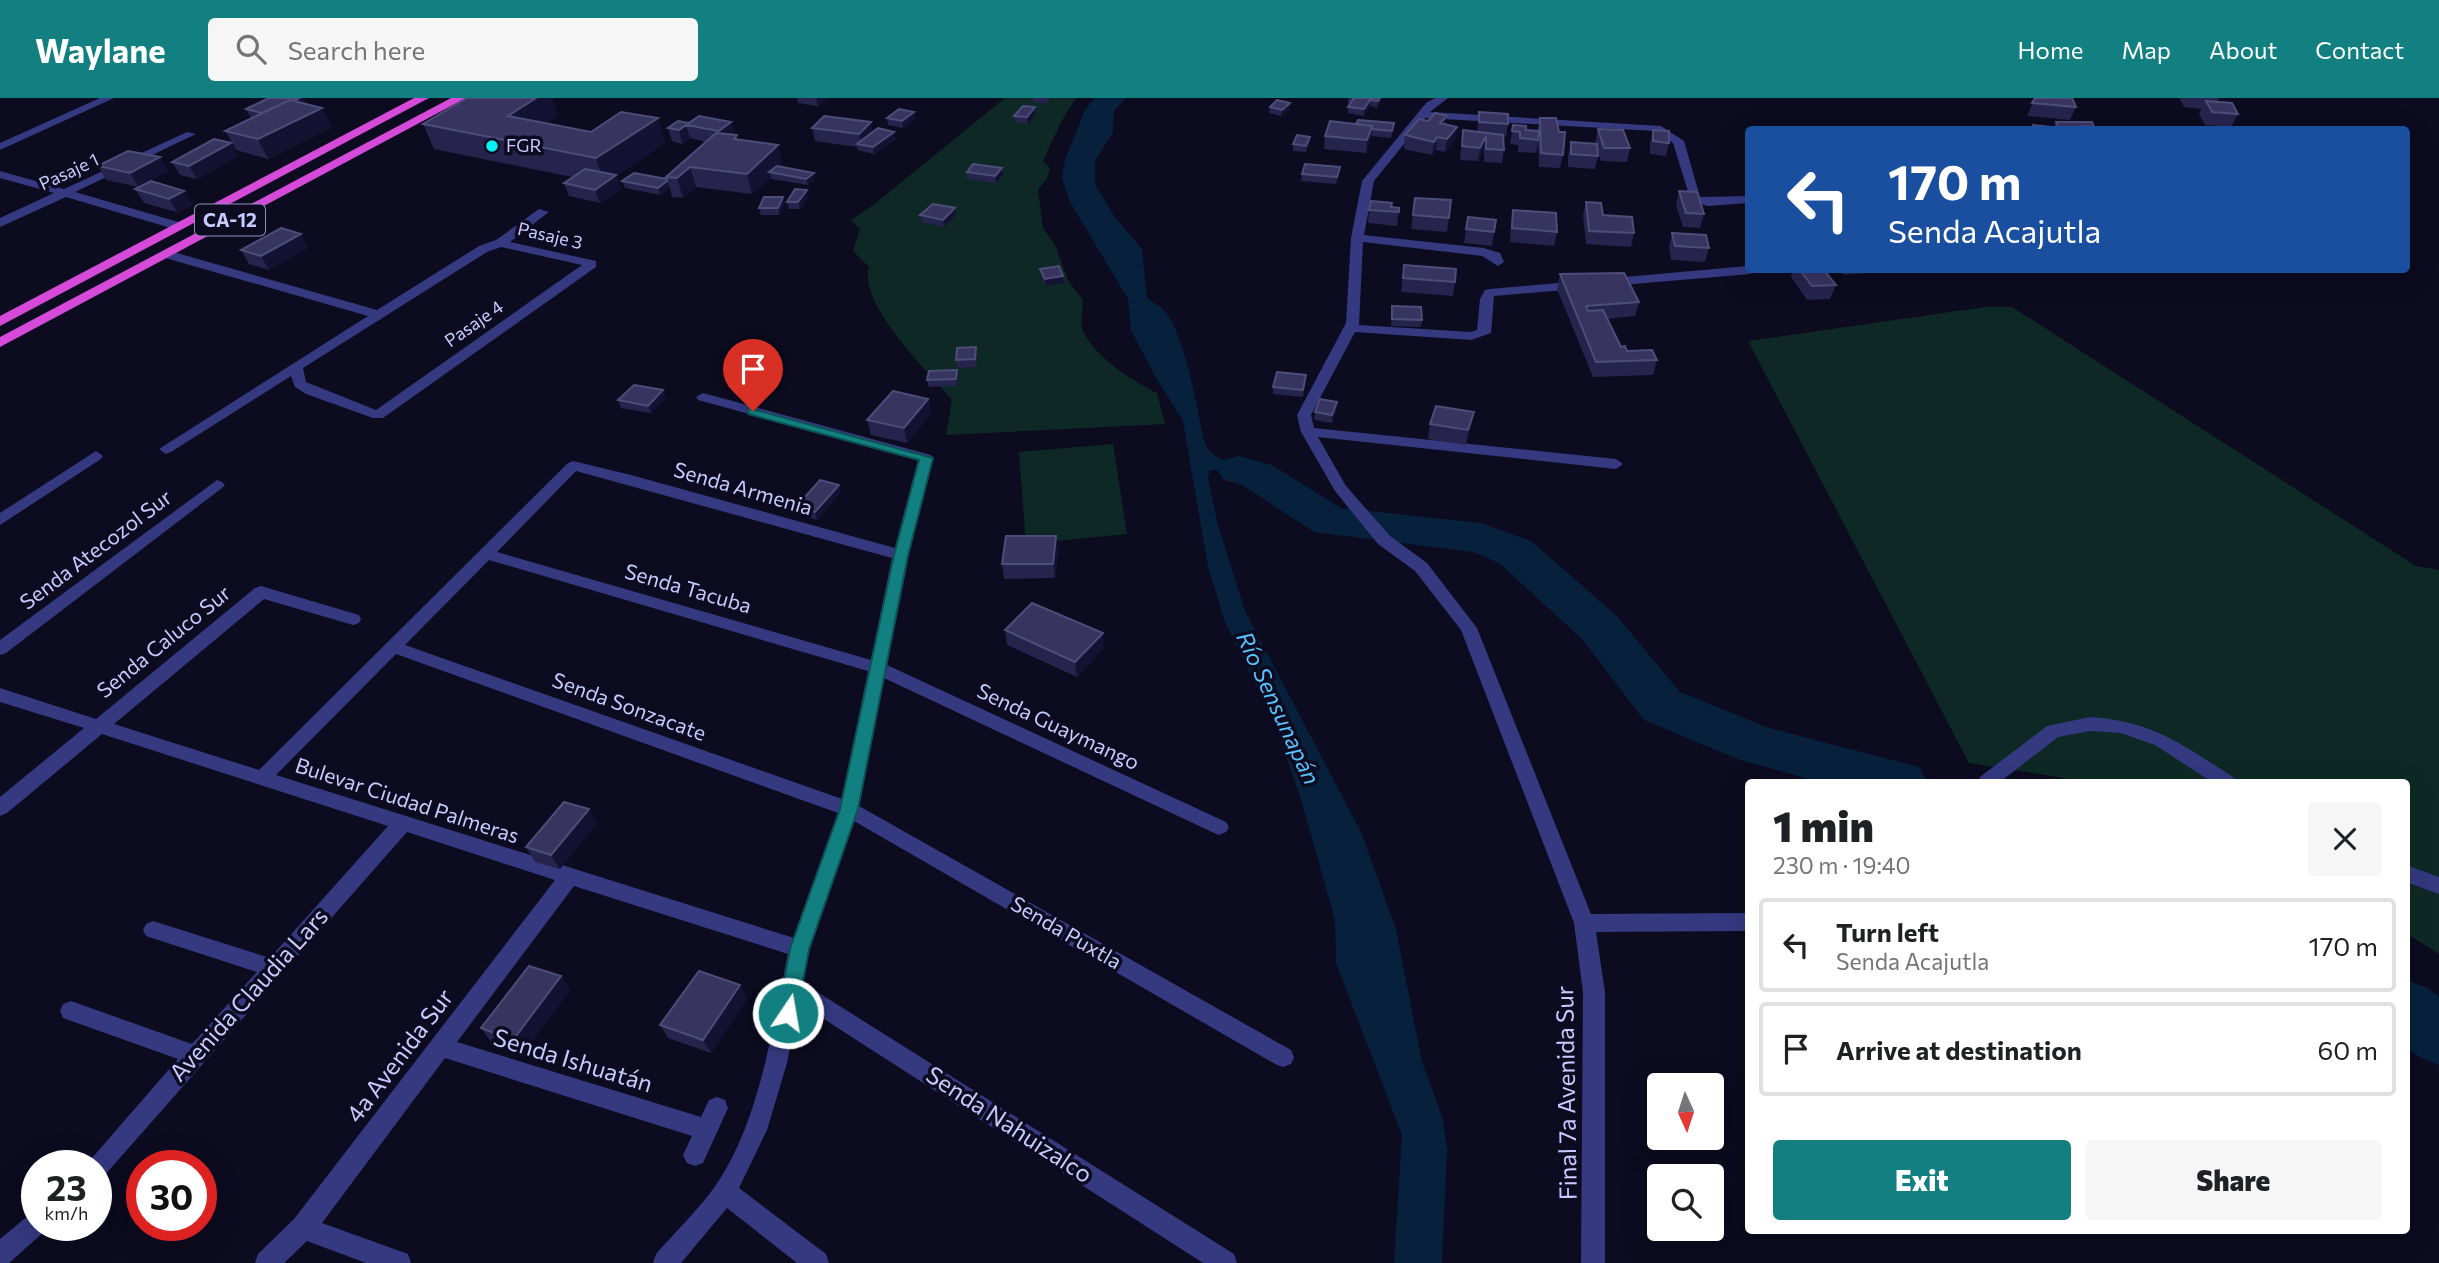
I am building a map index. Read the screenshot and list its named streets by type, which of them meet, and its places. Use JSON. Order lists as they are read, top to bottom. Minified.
{"streets":{"highway":["CA-12"],"street":["Pasaje 1","Pasaje 3","Pasaje 4","Senda Armenia","Senda Atecozol Sur","Senda Tacuba","Senda Caluco Sur","Senda Sonzacate","Senda Guaymango","Bulevar Ciudad Palmeras","Senda Puxtla","Avenida Claudia Lars","4a Avenida Sur","Senda Ishuatán","Final 7a Avenida Sur","Senda Nahuizalco"]},"crossings":[["Pasaje 3","Pasaje 4"],["Senda Armenia","Senda Tacuba"],["Senda Tacuba","Senda Guaymango"],["Senda Caluco Sur","Bulevar Ciudad Palmeras"],["Senda Sonzacate","Senda Puxtla"],["Bulevar Ciudad Palmeras","Avenida Claudia Lars"],["Bulevar Ciudad Palmeras","4a Avenida Sur"],["4a Avenida Sur","Senda Ishuatán"]],"water":["Río Sensunapán"],"places":["FGR"],"north":"bottom","page":{"header":"Waylane","search":"Search here","nav":["Home","Map","About","Contact"],"turn":["170 m","Senda Acajutla"],"heading":["1 min","230 m · 19:40"],"list":[{"name":"Turn left","note":"Senda Acajutla","value":"170 m"},{"name":"Arrive at destination","value":"60 m"}],"buttons":["Exit","Share"],"speed":"23 km/h","limit":"30"}}
